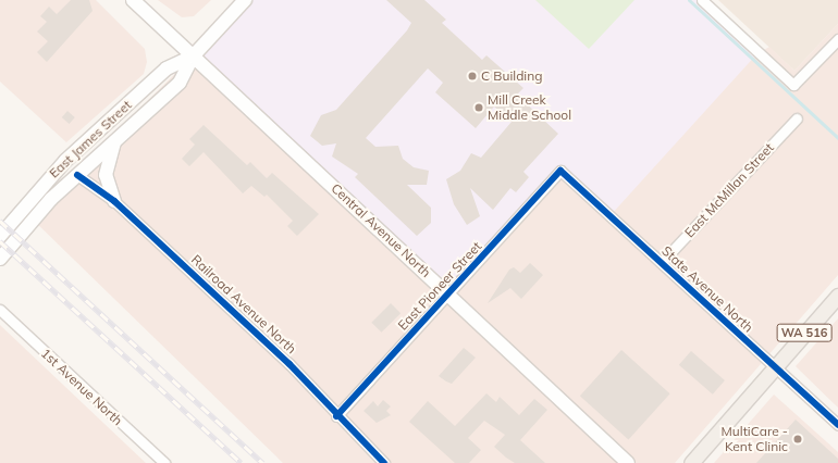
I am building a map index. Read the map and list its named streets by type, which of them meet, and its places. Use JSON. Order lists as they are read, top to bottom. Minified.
{"streets":{"main road":["East James Street","Central Avenue North","WA 516"],"street":["East McMillan Street","East Pioneer Street","State Avenue North","Railroad Avenue North","1st Avenue North"]},"crossings":[["East James Street","Central Avenue North"],["East James Street","Railroad Avenue North"],["East McMillan Street","State Avenue North"],["Central Avenue North","East Pioneer Street"],["East Pioneer Street","State Avenue North"],["East Pioneer Street","Railroad Avenue North"],["State Avenue North","WA 516"]],"places":["C Building","Mill Creek Middle School","MultiCare - Kent Clinic"]}
